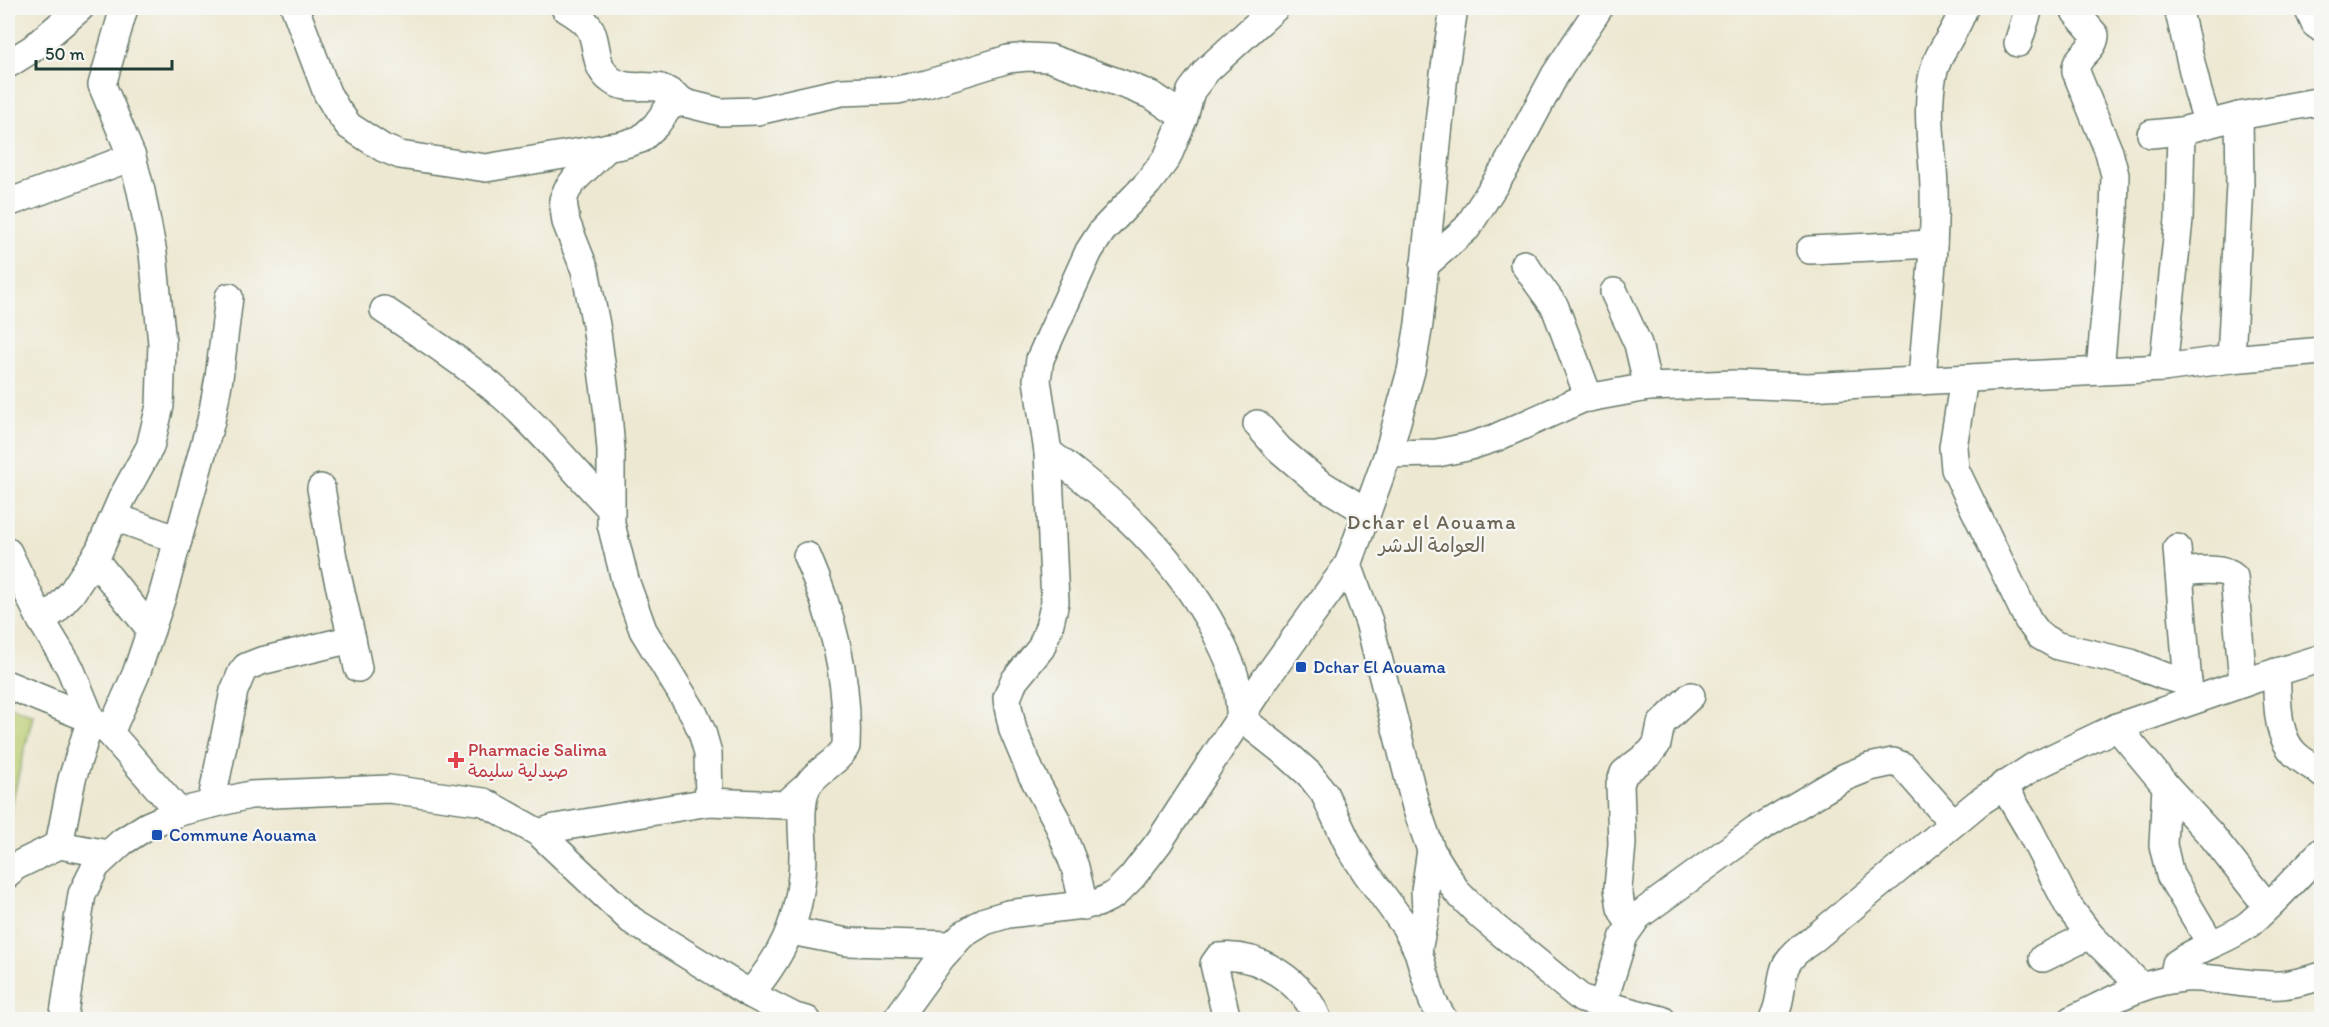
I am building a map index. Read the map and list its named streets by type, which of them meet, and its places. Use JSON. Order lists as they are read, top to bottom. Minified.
{"districts":["Dchar el Aouama العوامة الدشر"],"places":{"transit":["Dchar El Aouama","Commune Aouama"],"health":["Pharmacie Salima صيدلية سليمة"]},"scale_bar":"50 m"}
